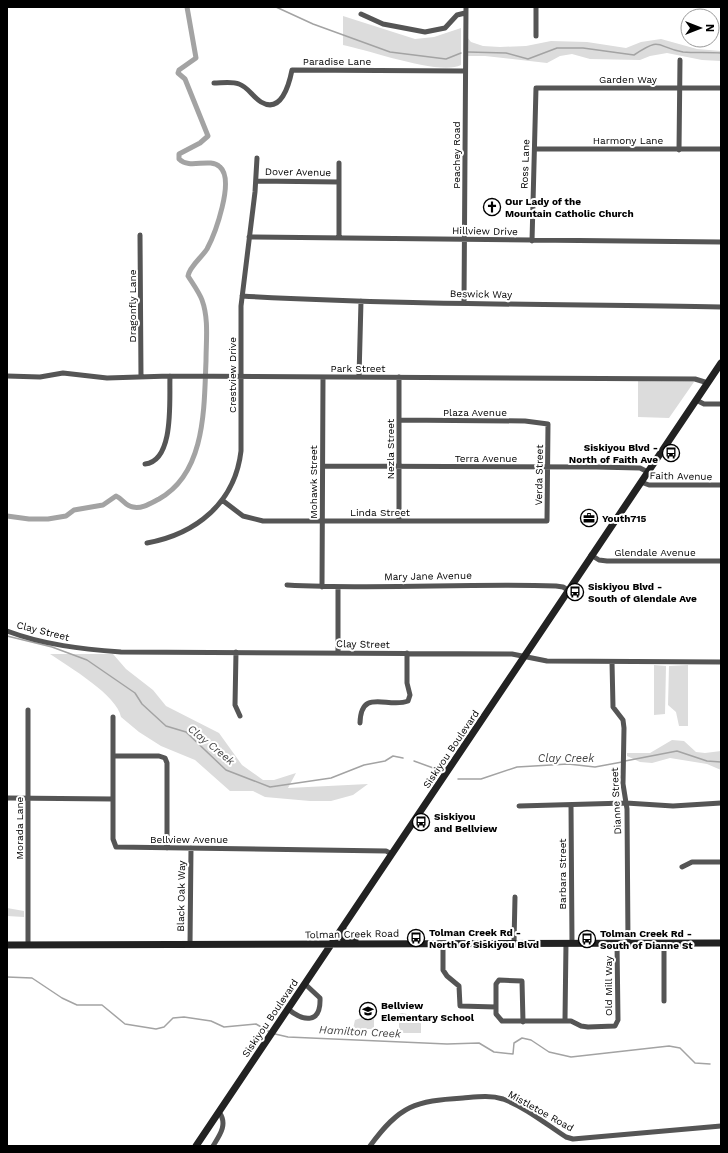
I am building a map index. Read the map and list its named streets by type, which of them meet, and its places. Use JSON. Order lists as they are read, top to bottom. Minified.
{"streets":{"main road":["Siskiyou Boulevard","Tolman Creek Road"],"street":["Paradise Lane","Garden Way","Harmony Lane","Peachey Road","Ross Lane","Dover Avenue","Hillview Drive","Beswick Way","Dragonfly Lane","Park Street","Crestview Drive","Plaza Avenue","Nezla Street","Terra Avenue","Verda Street","Faith Avenue","Mohawk Street","Linda Street","Glendale Avenue","Mary Jane Avenue","Clay Street","Dianne Street","Morada Lane","Bellview Avenue","Barbara Street","Black Oak Way","Old Mill Way","Mistletoe Road"]},"crossings":[["Paradise Lane","Peachey Road"],["Garden Way","Ross Lane"],["Harmony Lane","Ross Lane"],["Peachey Road","Hillview Drive"],["Peachey Road","Beswick Way"],["Ross Lane","Hillview Drive"],["Dover Avenue","Crestview Drive"],["Hillview Drive","Crestview Drive"],["Beswick Way","Crestview Drive"],["Dragonfly Lane","Park Street"],["Park Street","Crestview Drive"],["Park Street","Nezla Street"],["Park Street","Mohawk Street"],["Park Street","Siskiyou Boulevard"],["Crestview Drive","Linda Street"],["Plaza Avenue","Nezla Street"],["Plaza Avenue","Verda Street"],["Nezla Street","Terra Avenue"],["Nezla Street","Linda Street"],["Terra Avenue","Verda Street"],["Terra Avenue","Mohawk Street"],["Terra Avenue","Siskiyou Boulevard"],["Verda Street","Linda Street"],["Faith Avenue","Siskiyou Boulevard"],["Mohawk Street","Linda Street"],["Mohawk Street","Mary Jane Avenue"],["Glendale Avenue","Siskiyou Boulevard"],["Mary Jane Avenue","Siskiyou Boulevard"],["Clay Street","Siskiyou Boulevard"],["Clay Street","Dianne Street"],["Siskiyou Boulevard","Bellview Avenue"],["Siskiyou Boulevard","Tolman Creek Road"],["Dianne Street","Tolman Creek Road"],["Morada Lane","Tolman Creek Road"],["Bellview Avenue","Black Oak Way"],["Barbara Street","Tolman Creek Road"],["Barbara Street","Old Mill Way"],["Black Oak Way","Tolman Creek Road"],["Tolman Creek Road","Old Mill Way"]],"water":["Clay Creek","Hamilton Creek"],"places":{"church":["Our Lady of the Mountain Catholic Church"],"bus stop":["Siskiyou Blvd - North of Faith Ave","Siskiyou Blvd - South of Glendale Ave","Siskiyou and Bellview","Tolman Creek Rd - North of Siskiyou Blvd","Tolman Creek Rd - South of Dianne St"],"office":["Youth715"],"school or university":["Bellview Elementary School"]},"north":"right"}
